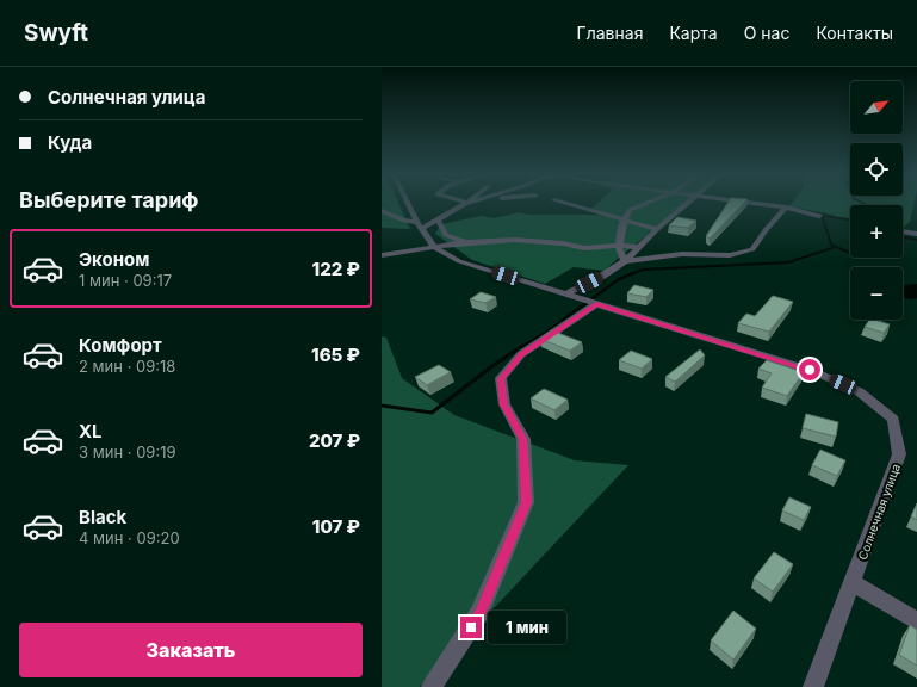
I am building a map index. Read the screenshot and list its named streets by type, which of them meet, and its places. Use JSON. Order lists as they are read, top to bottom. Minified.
{"streets":{"street":["Солнечная улица"]},"north":"top right","page":{"header":"Swyft","nav":["Главная","Карта","О нас","Контакты"],"banner":["Солнечная улица","Куда"],"map_buttons":["+","−"],"heading":"Выберите тариф","list":[{"name":"Эконом","note":"1 мин · 09:17","value":"122 ₽"},{"name":"Комфорт","note":"2 мин · 09:18","value":"165 ₽"},{"name":"XL","note":"3 мин · 09:19","value":"207 ₽"},{"name":"Black","note":"4 мин · 09:20","value":"107 ₽"}],"bubble":"1 мин","buttons":"Заказать"}}
